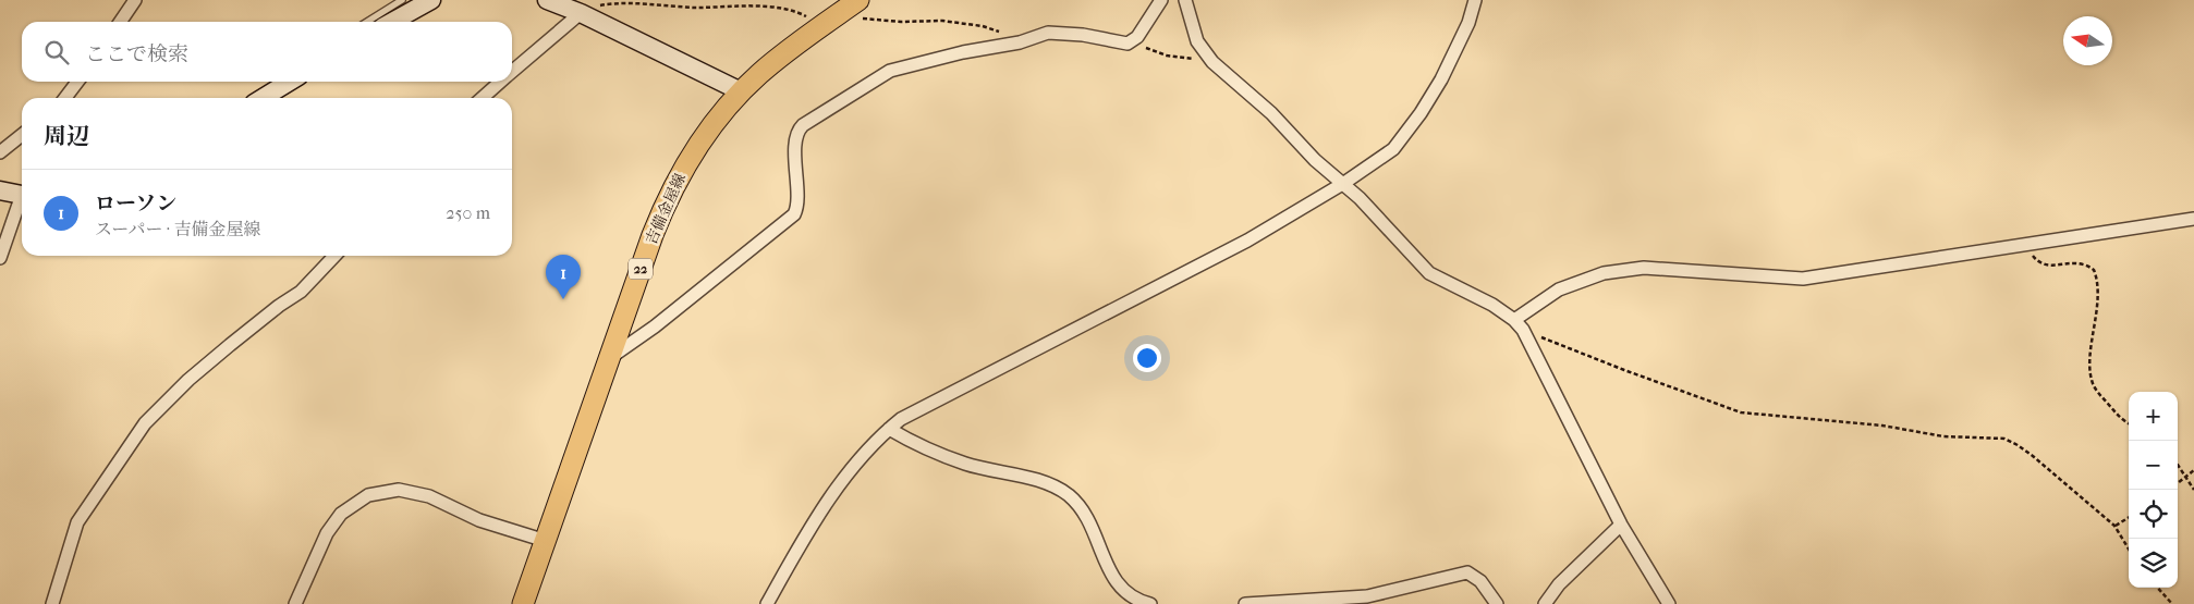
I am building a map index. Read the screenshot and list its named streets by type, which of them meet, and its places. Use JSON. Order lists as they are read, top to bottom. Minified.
{"streets":{"main road":["吉備金屋線","22"]},"north":"left","page":{"search":"ここで検索","heading":"周辺","list":[{"mark":"1","name":"ローソン","note":"スーパー · 吉備金屋線","value":"250 m"}],"pins":"1","map_buttons":["+","−"]}}
